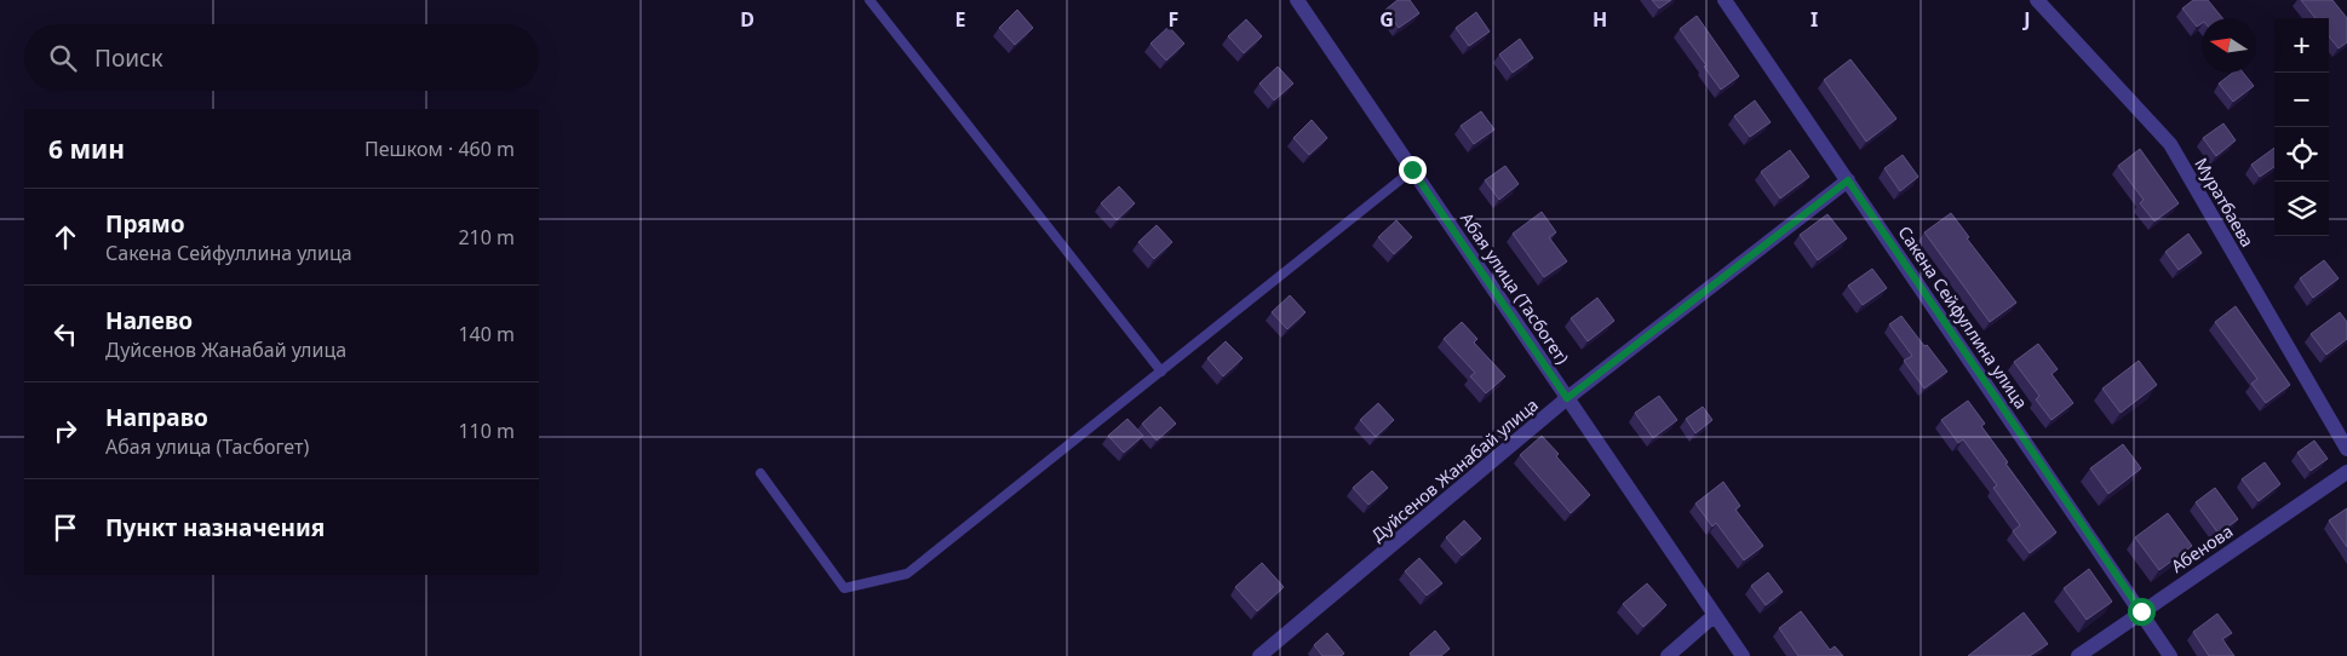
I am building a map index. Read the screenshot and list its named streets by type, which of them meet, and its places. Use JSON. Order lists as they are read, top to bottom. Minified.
{"streets":{"street":["Муратбаева","Абая улица (Тасбогет)","Сакена Сейфуллина улица","Дуйсенов Жанабай улица","Абенова"]},"crossings":[["Абая улица (Тасбогет)","Дуйсенов Жанабай улица"],["Сакена Сейфуллина улица","Дуйсенов Жанабай улица"],["Сакена Сейфуллина улица","Абенова"]],"north":"left","page":{"map_buttons":["+","−"],"search":"Поиск","heading":["6 мин","Пешком · 460 m"],"list":[["Прямо","Сакена Сейфуллина улица","210 m"],["Налево","Дуйсенов Жанабай улица","140 m"],["Направо","Абая улица (Тасбогет)","110 m"],"Пункт назначения"]},"grid":{"columns":["D","E","F","G","H","I","J"]}}
